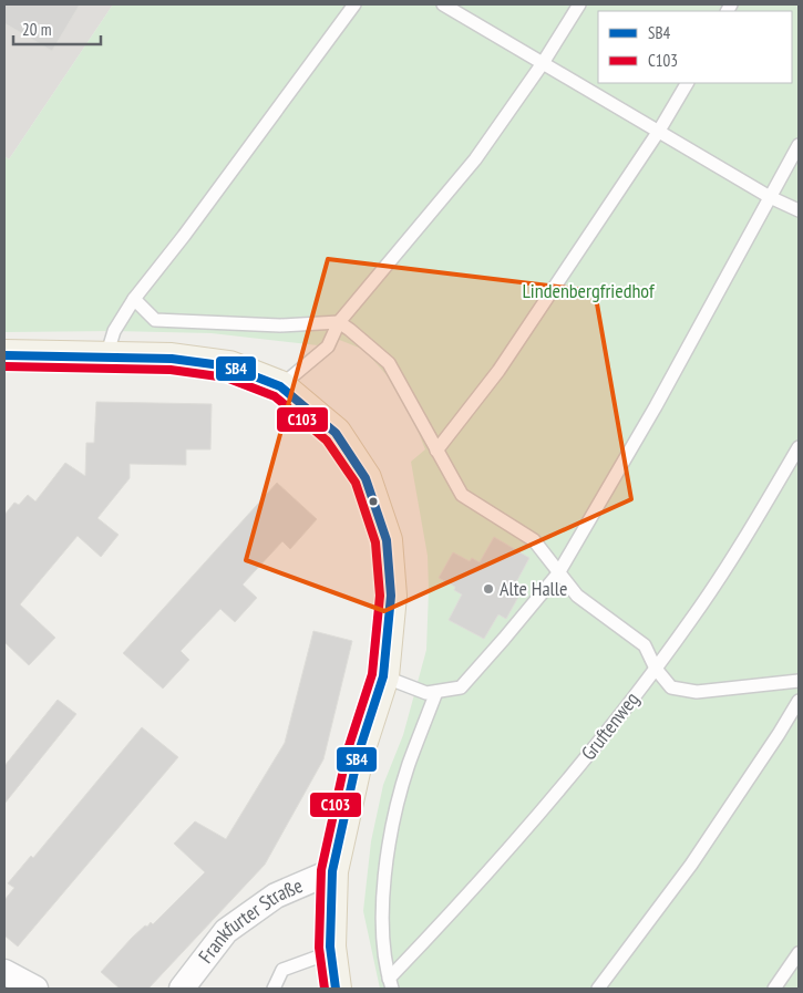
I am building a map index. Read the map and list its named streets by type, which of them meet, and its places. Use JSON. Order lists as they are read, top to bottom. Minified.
{"streets":{"main road":["Frankfurter Straße"],"lane":["Gruftenweg"]},"parks":["Lindenbergfriedhof"],"places":["Alte Halle"],"lines":["transit line SB4","transit line C103"],"legend":["SB4","C103"],"scale_bar":"20 m"}
